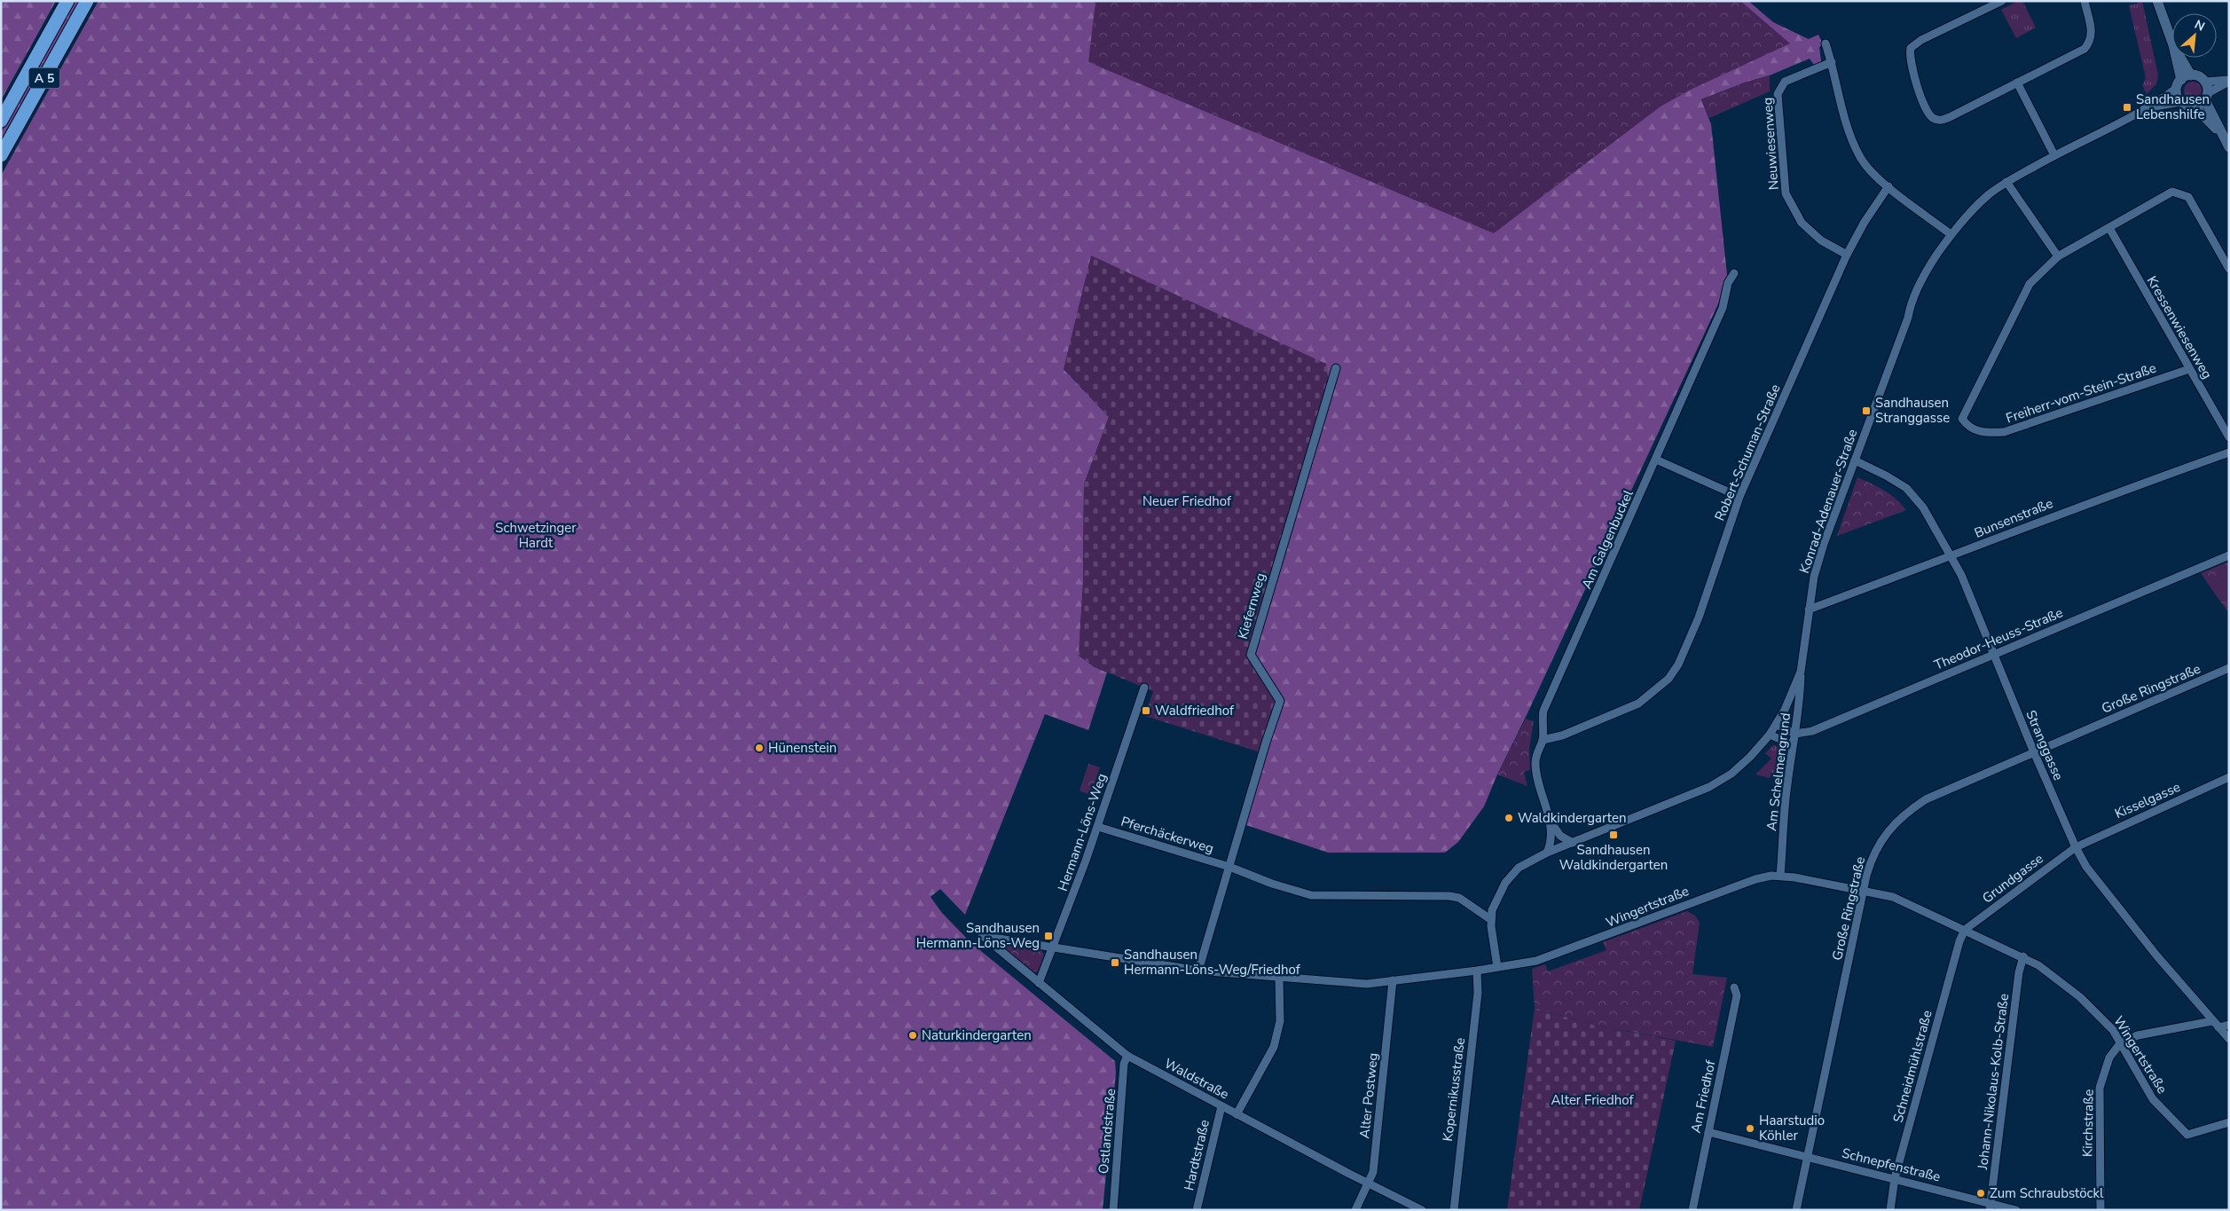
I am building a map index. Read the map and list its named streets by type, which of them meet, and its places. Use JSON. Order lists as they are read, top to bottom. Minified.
{"streets":{"highway":["A 5"],"street":["Neuwiesenweg","Kressenwiesenweg","Freiherr-vom-Stein-Straße","Robert-Schuman-Straße","Konrad-Adenauer-Straße","Bunsenstraße","Am Galgenbuckel","Kiefernweg","Theodor-Heuss-Straße","Große Ringstraße","Stranggasse","Am Schelmengrund","Kisselgasse","Hermann-Löns-Weg","Pferchäckerweg","Grundgasse","Wingertstraße","Schneidmühlstraße","Waldstraße","Johann-Nikolaus-Kolb-Straße","Kopernikusstraße","Alter Postweg","Am Friedhof","Kirchstraße","Ostlandstraße","Hardtstraße","Schnepfenstraße"]},"crossings":[["Neuwiesenweg","Robert-Schuman-Straße"],["Kressenwiesenweg","Freiherr-vom-Stein-Straße"],["Robert-Schuman-Straße","Am Galgenbuckel"],["Konrad-Adenauer-Straße","Bunsenstraße"],["Konrad-Adenauer-Straße","Am Galgenbuckel"],["Konrad-Adenauer-Straße","Stranggasse"],["Konrad-Adenauer-Straße","Am Schelmengrund"],["Konrad-Adenauer-Straße","Pferchäckerweg"],["Bunsenstraße","Stranggasse"],["Kiefernweg","Pferchäckerweg"],["Kiefernweg","Wingertstraße"],["Theodor-Heuss-Straße","Stranggasse"],["Theodor-Heuss-Straße","Am Schelmengrund"],["Große Ringstraße","Stranggasse"],["Große Ringstraße","Wingertstraße"],["Große Ringstraße","Schnepfenstraße"],["Stranggasse","Kisselgasse"],["Stranggasse","Grundgasse"],["Am Schelmengrund","Wingertstraße"],["Kisselgasse","Grundgasse"],["Hermann-Löns-Weg","Pferchäckerweg"],["Hermann-Löns-Weg","Wingertstraße"],["Hermann-Löns-Weg","Waldstraße"],["Grundgasse","Wingertstraße"],["Grundgasse","Schneidmühlstraße"],["Wingertstraße","Schneidmühlstraße"],["Wingertstraße","Waldstraße"],["Wingertstraße","Johann-Nikolaus-Kolb-Straße"],["Wingertstraße","Kopernikusstraße"],["Wingertstraße","Alter Postweg"],["Wingertstraße","Kirchstraße"],["Schneidmühlstraße","Schnepfenstraße"],["Waldstraße","Alter Postweg"],["Waldstraße","Ostlandstraße"],["Waldstraße","Hardtstraße"],["Johann-Nikolaus-Kolb-Straße","Schnepfenstraße"],["Am Friedhof","Schnepfenstraße"]],"parks":["Neuer Friedhof","Schwetzinger Hardt","Alter Friedhof"],"places":{"transit":["Sandhausen Lebenshilfe","Sandhausen Stranggasse","Waldfriedhof","Sandhausen Waldkindergarten","Sandhausen Hermann-Löns-Weg","Sandhausen Hermann-Löns-Weg/Friedhof"],"other":["Hünenstein","Waldkindergarten","Naturkindergarten","Haarstudio Köhler","Zum Schraubstöckl"]},"north":"top right"}
